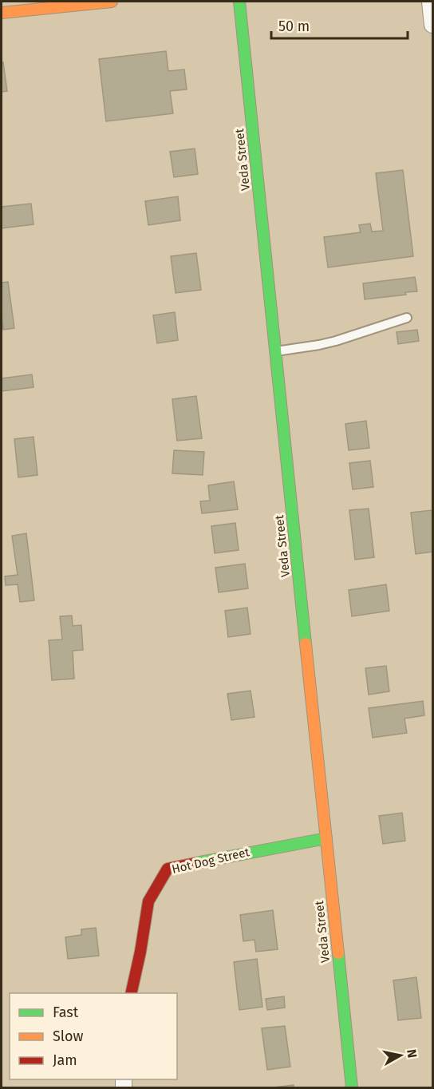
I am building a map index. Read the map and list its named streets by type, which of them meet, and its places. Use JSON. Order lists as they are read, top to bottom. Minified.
{"streets":{"street":["Veda Street","Hot Dog Street"]},"crossings":[["Veda Street","Hot Dog Street"]],"legend":["Fast","Slow","Jam"],"scale_bar":"50 m","north":"right"}
